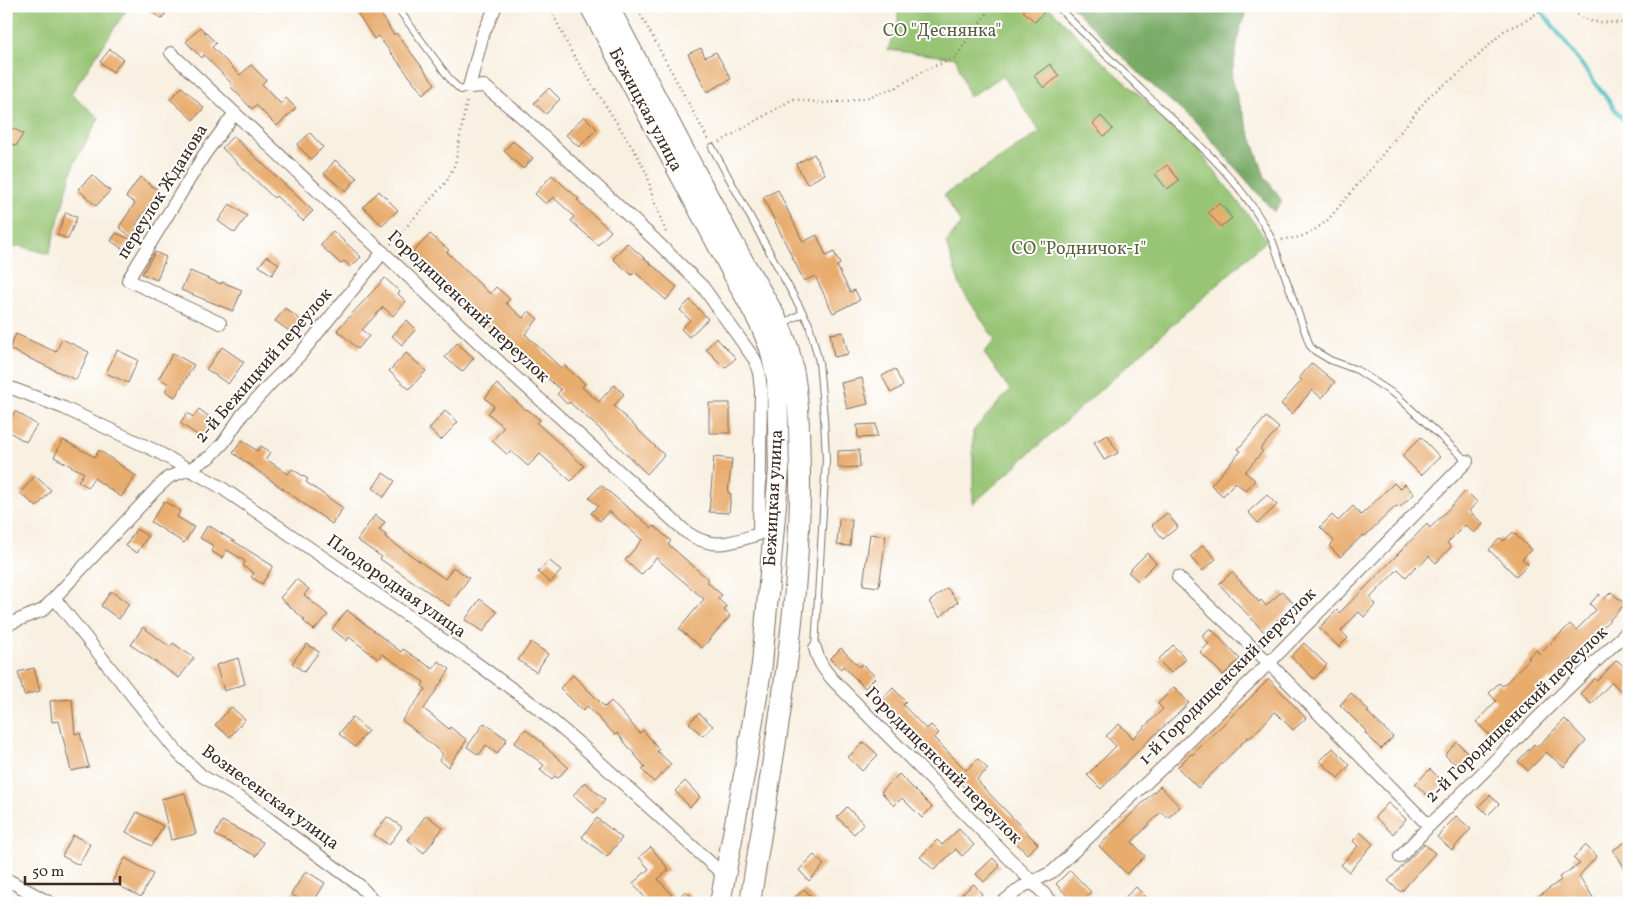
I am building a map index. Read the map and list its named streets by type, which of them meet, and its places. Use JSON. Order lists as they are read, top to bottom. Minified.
{"streets":{"main road":["Бежицкая улица"],"street":["переулок Жданова","Городищенский переулок","2-й Бежицкий переулок","Плодородная улица","1-й Городищенский переулок","2-й Городищенский переулок","Вознесенская улица"]},"crossings":[["Бежицкая улица","Плодородная улица"],["переулок Жданова","Городищенский переулок"],["Городищенский переулок","2-й Бежицкий переулок"],["Городищенский переулок","1-й Городищенский переулок"],["2-й Бежицкий переулок","Плодородная улица"],["2-й Бежицкий переулок","Вознесенская улица"],["1-й Городищенский переулок","2-й Городищенский переулок"]],"parks":["СО \"Деснянка\"","СО \"Родничок-1\""],"scale_bar":"50 m"}
